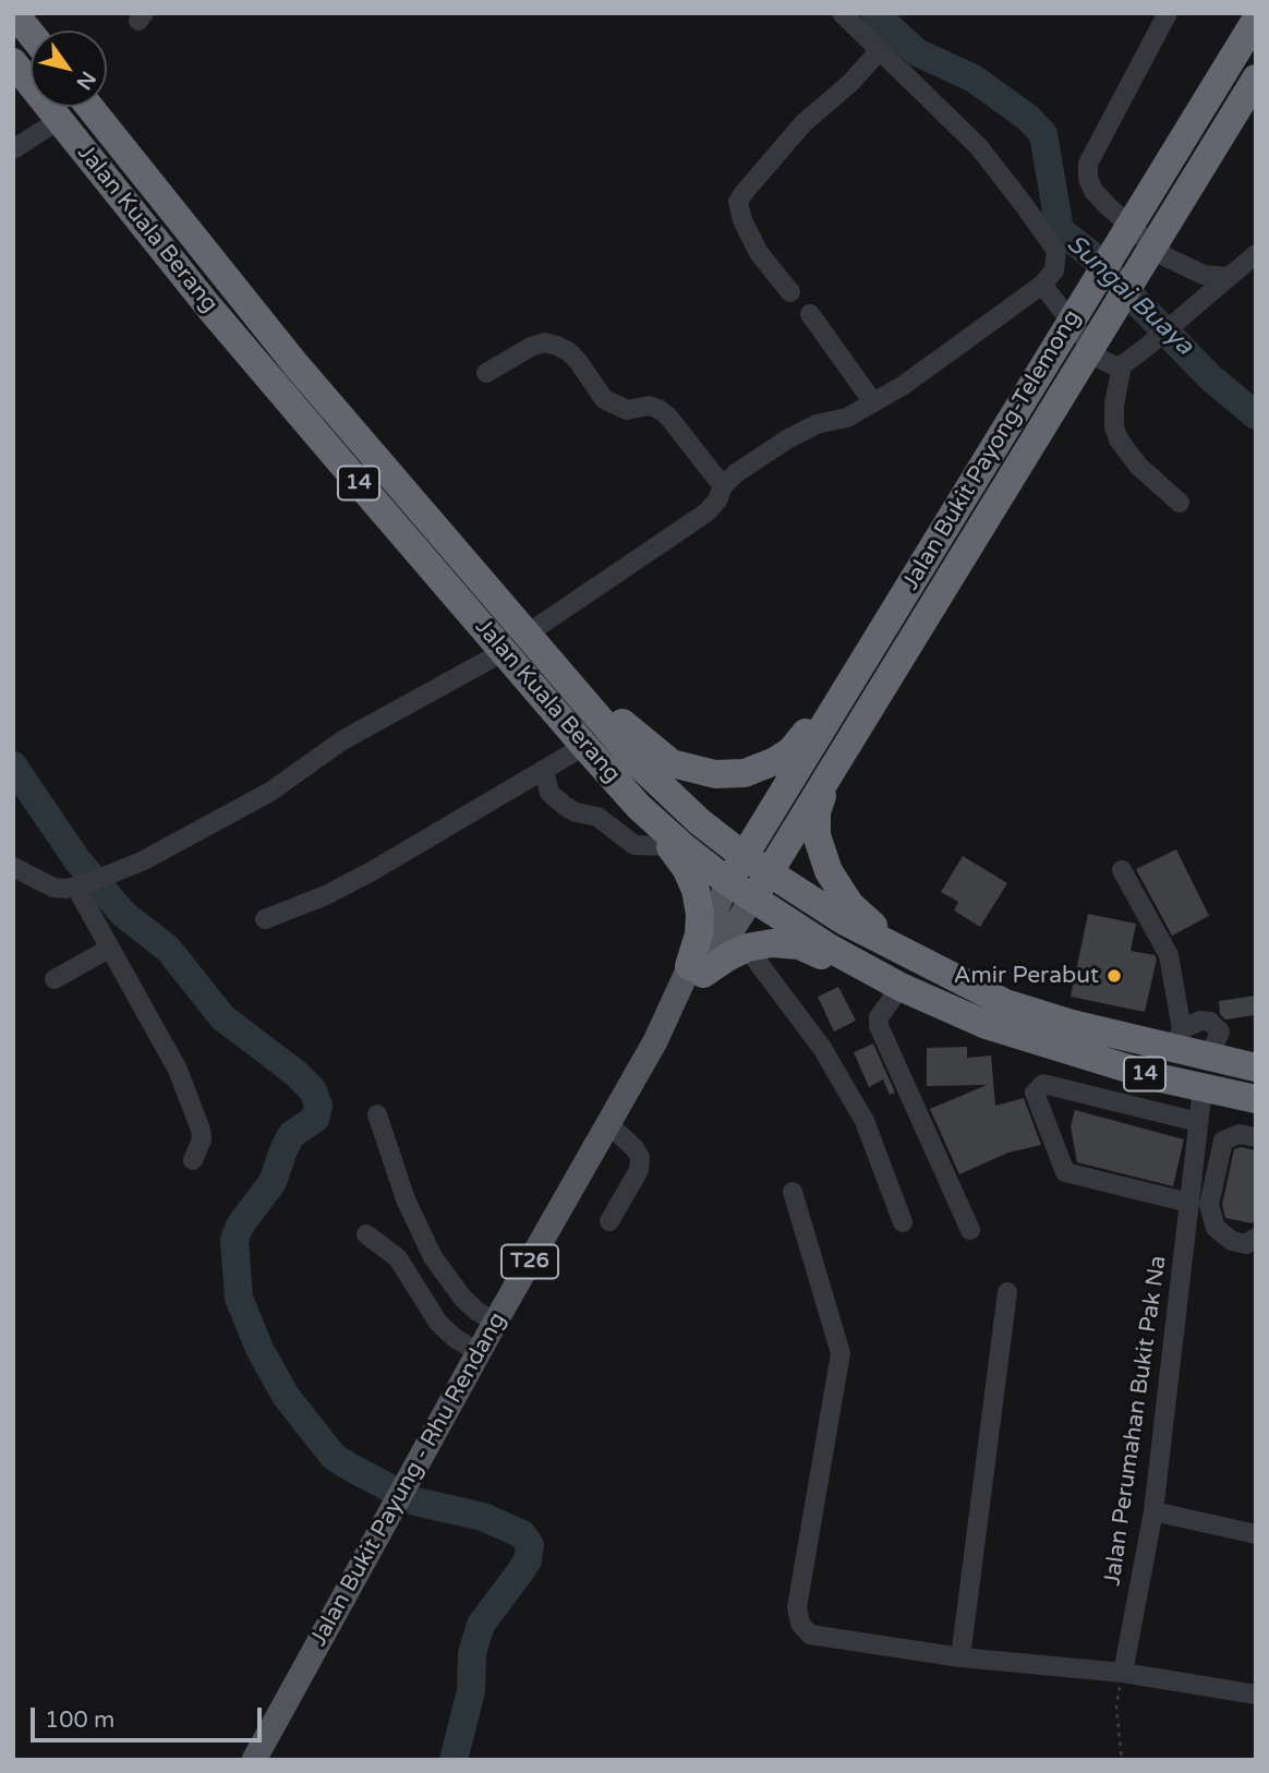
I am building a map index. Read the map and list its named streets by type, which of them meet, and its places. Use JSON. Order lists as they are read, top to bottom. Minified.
{"streets":{"highway":["Jalan Kuala Berang","Jalan Bukit Payong-Telemong","14"],"main road":["T26","Jalan Bukit Payung - Rhu Rendang"],"street":["Jalan Perumahan Bukit Pak Na"]},"crossings":[["Jalan Kuala Berang","Jalan Bukit Payong-Telemong"],["Jalan Kuala Berang","Jalan Perumahan Bukit Pak Na"]],"water":["Sungai Buaya"],"places":["Amir Perabut"],"scale_bar":"100 m","north":"bottom right"}
